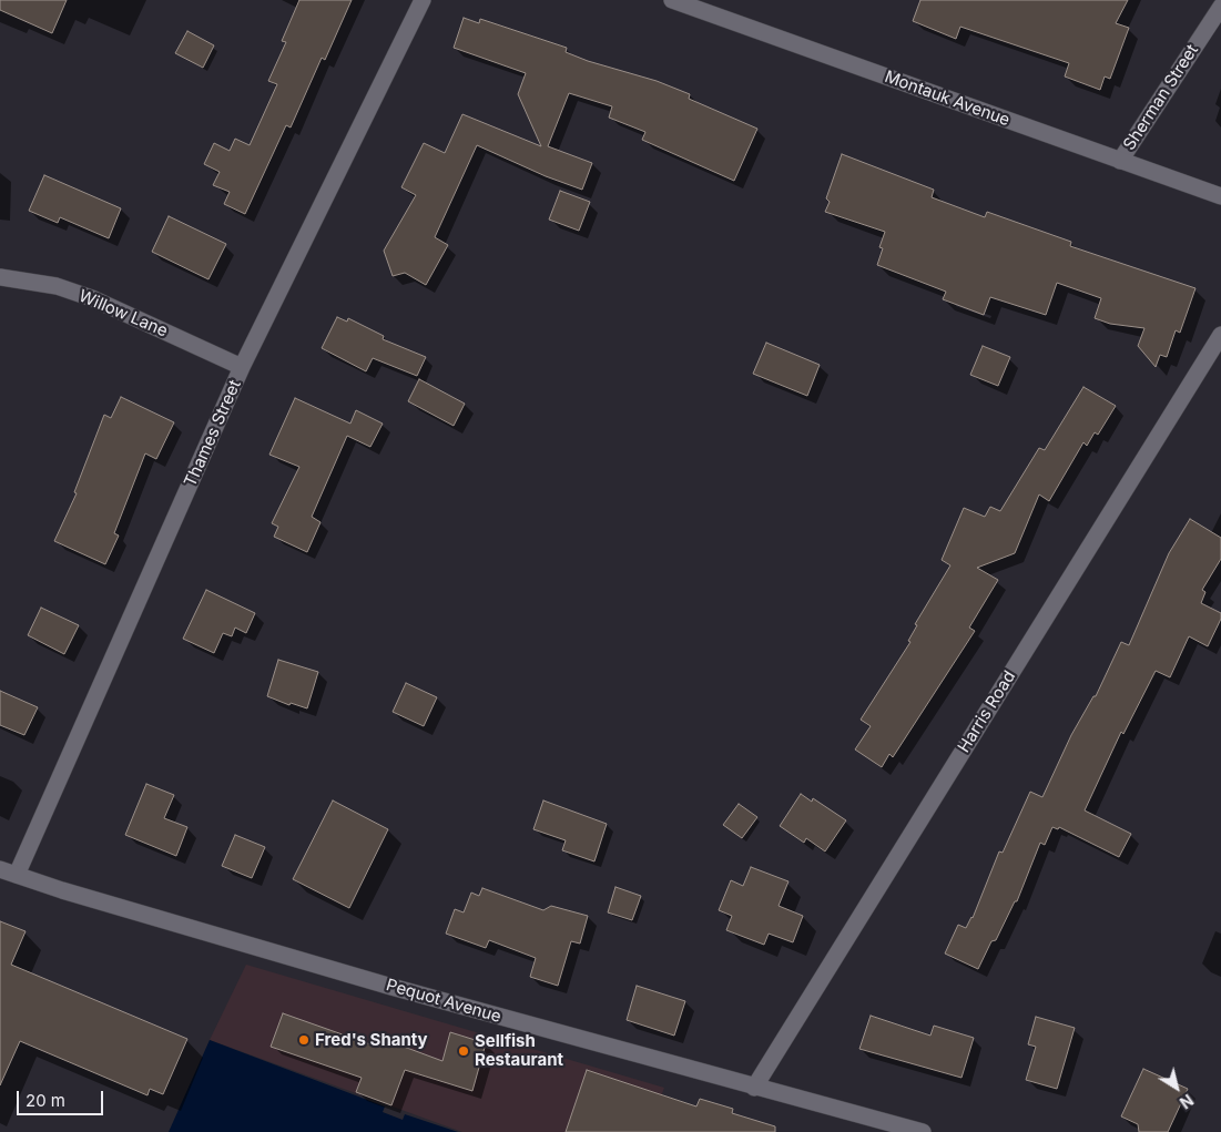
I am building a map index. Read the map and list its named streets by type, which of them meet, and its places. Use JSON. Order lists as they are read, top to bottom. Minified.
{"streets":{"street":["Sherman Street","Montauk Avenue","Willow Lane","Thames Street","Harris Road","Pequot Avenue"]},"crossings":[["Sherman Street","Montauk Avenue"],["Willow Lane","Thames Street"],["Thames Street","Pequot Avenue"],["Harris Road","Pequot Avenue"]],"places":["Fred's Shanty","Sellfish Restaurant"],"scale_bar":"20 m","north":"bottom right"}
